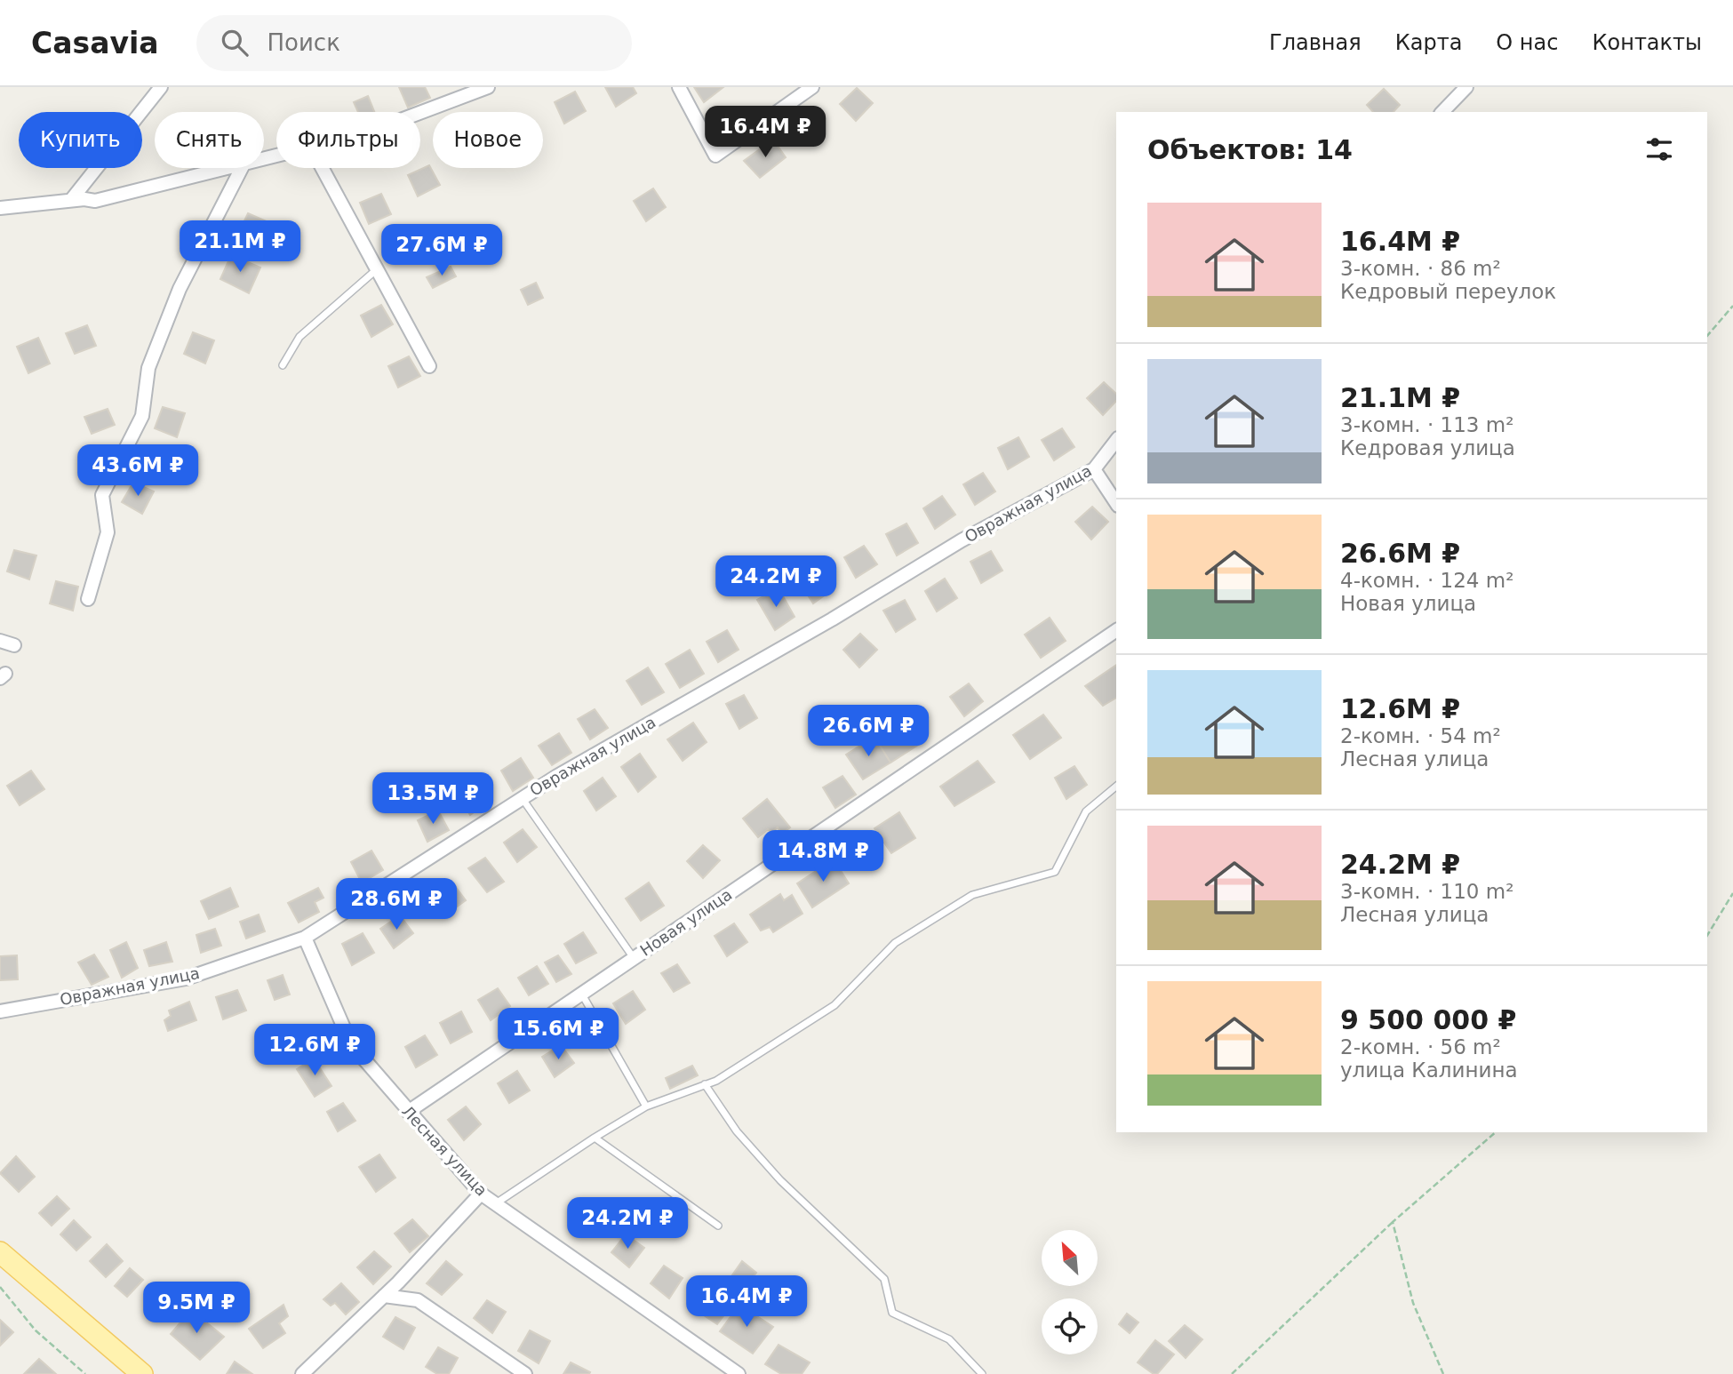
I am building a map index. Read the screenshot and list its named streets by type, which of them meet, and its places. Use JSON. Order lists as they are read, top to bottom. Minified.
{"streets":{"street":["Овражная улица","Новая улица","Лесная улица"]},"crossings":[["Овражная улица","Лесная улица"],["Новая улица","Лесная улица"]],"north":"top left","page":{"header":"Casavia","search":"Поиск","nav":["Главная","Карта","О нас","Контакты"],"price":["16.4M ₽","21.1M ₽","27.6M ₽","43.6M ₽","24.2M ₽","26.6M ₽","13.5M ₽","14.8M ₽","28.6M ₽","15.6M ₽","12.6M ₽","24.2M ₽","16.4M ₽","9.5M ₽"],"chip":["Купить","Снять","Фильтры","Новое"],"heading":"Объектов: 14","list":[{"name":"16.4M ₽","note":"3-комн. · 86 m² · Кедровый переулок"},{"name":"21.1M ₽","note":"3-комн. · 113 m² · Кедровая улица"},{"name":"26.6M ₽","note":"4-комн. · 124 m² · Новая улица"},{"name":"12.6M ₽","note":"2-комн. · 54 m² · Лесная улица"},{"name":"24.2M ₽","note":"3-комн. · 110 m² · Лесная улица"},{"name":"9 500 000 ₽","note":"2-комн. · 56 m² · улица Калинина"}]}}
